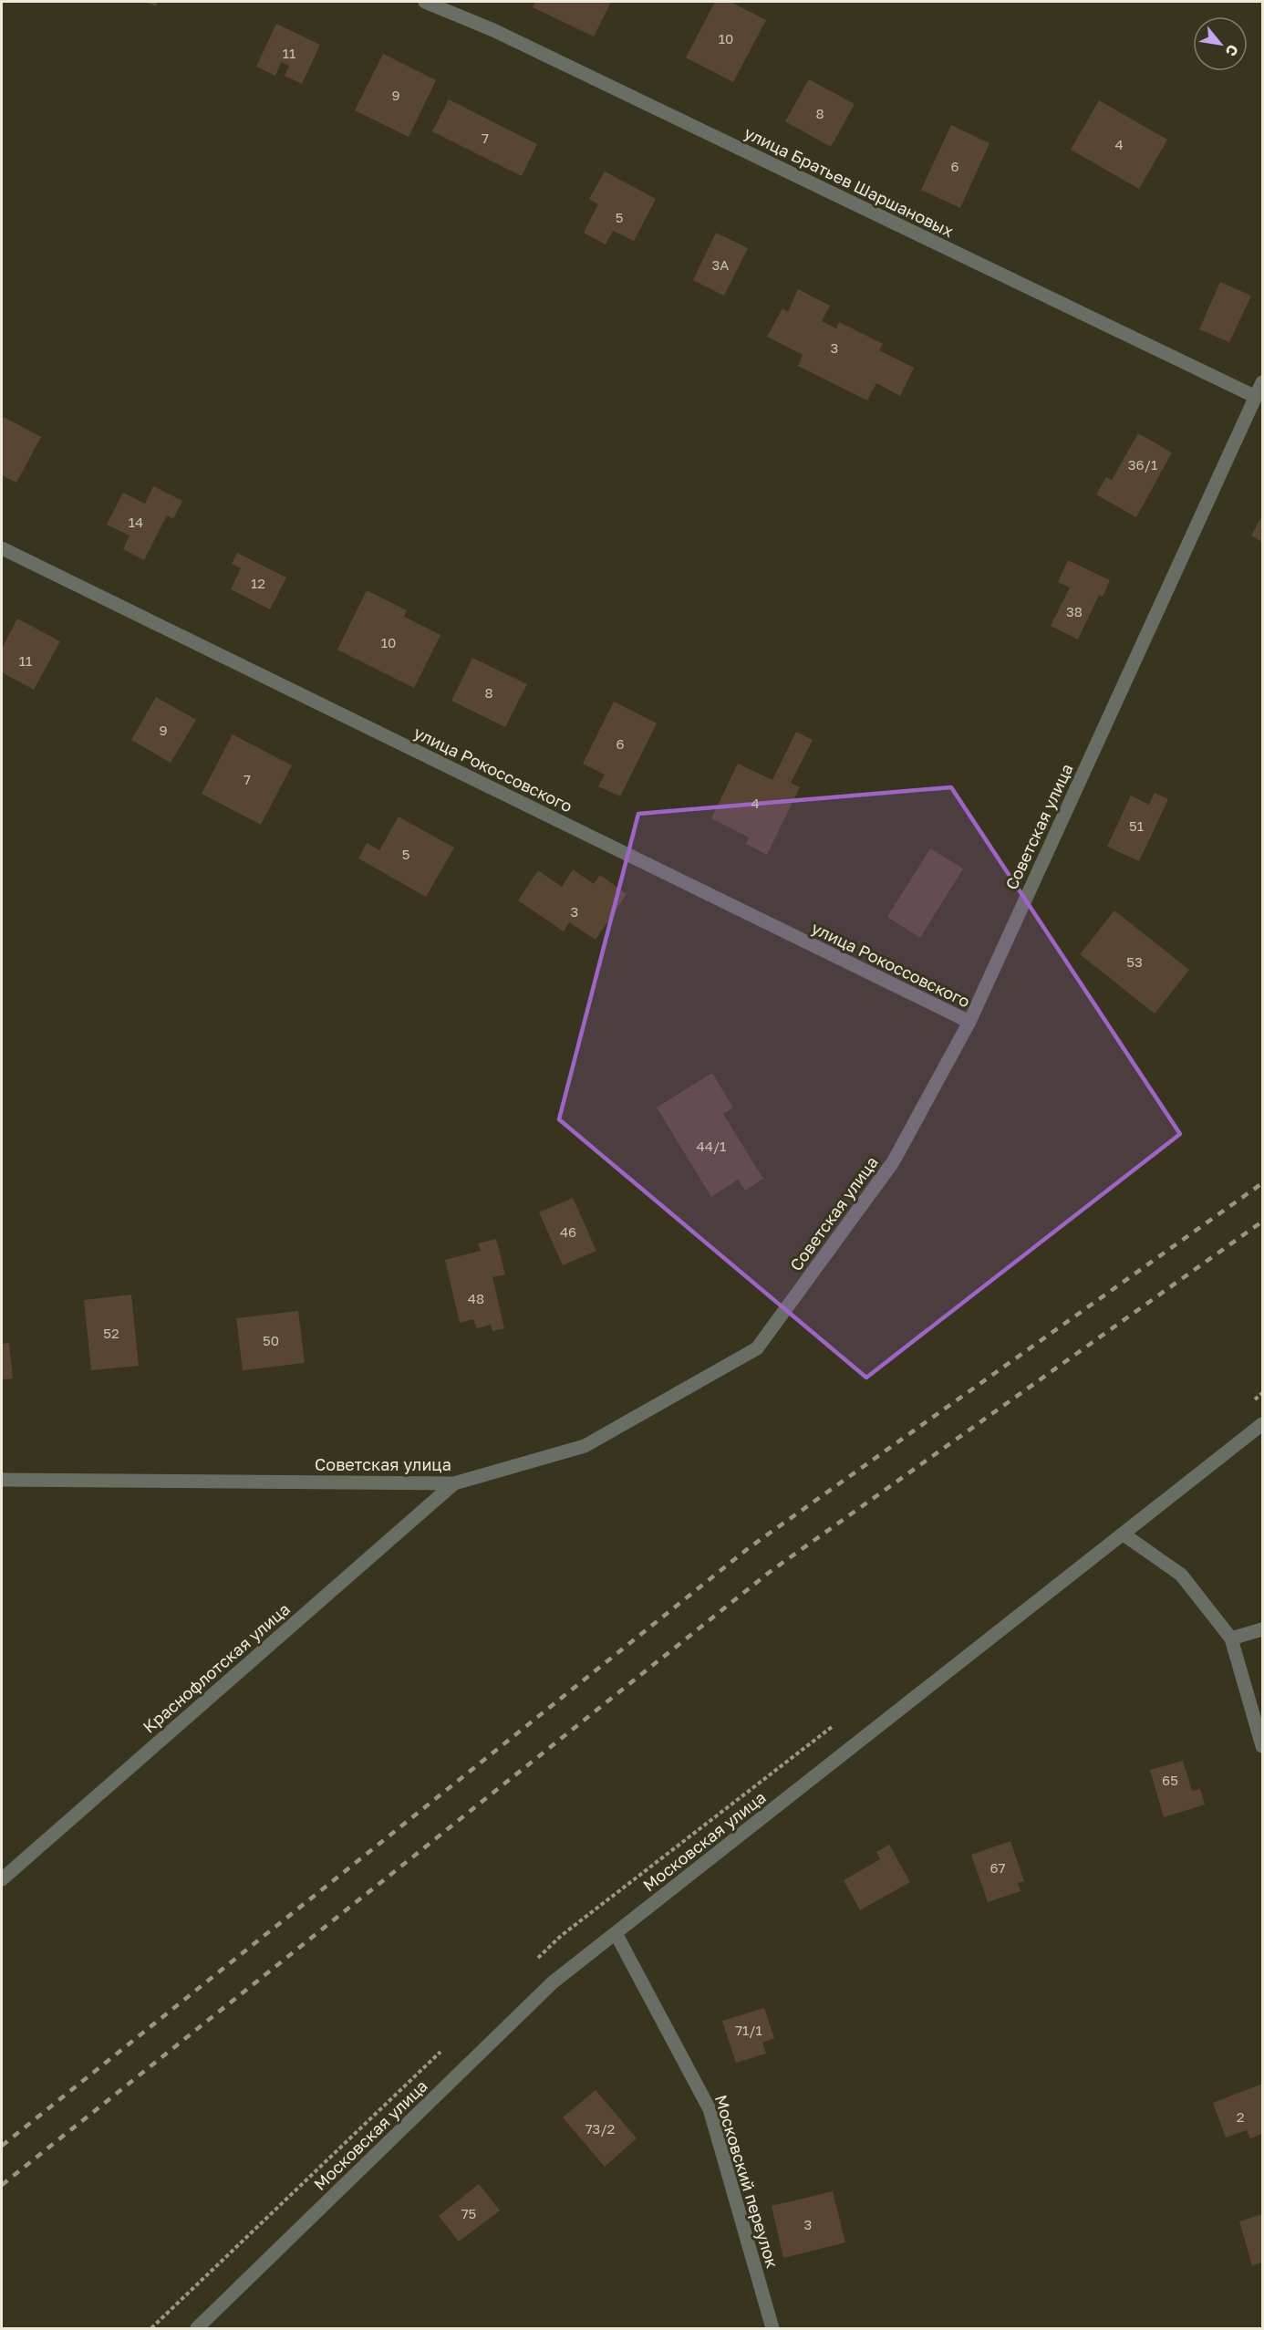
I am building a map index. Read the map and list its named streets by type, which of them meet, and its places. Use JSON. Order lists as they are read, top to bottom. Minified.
{"streets":{"street":["улица Братьев Шаршановых","улица Рокоссовского","Советская улица","Краснофлотская улица","Московская улица","Московский переулок"]},"crossings":[["улица Братьев Шаршановых","Советская улица"],["улица Рокоссовского","Советская улица"],["Советская улица","Краснофлотская улица"],["Московская улица","Московский переулок"]],"house_numbers":["10","11","9","8","7","4","6","5","3А","3","36/1","14","12","38","10","11","8","9","6","7","4","51","5","3","53","44/1","46","48","52","50","65","67","71/1","2","73/2","75","3"],"north":"bottom right"}
